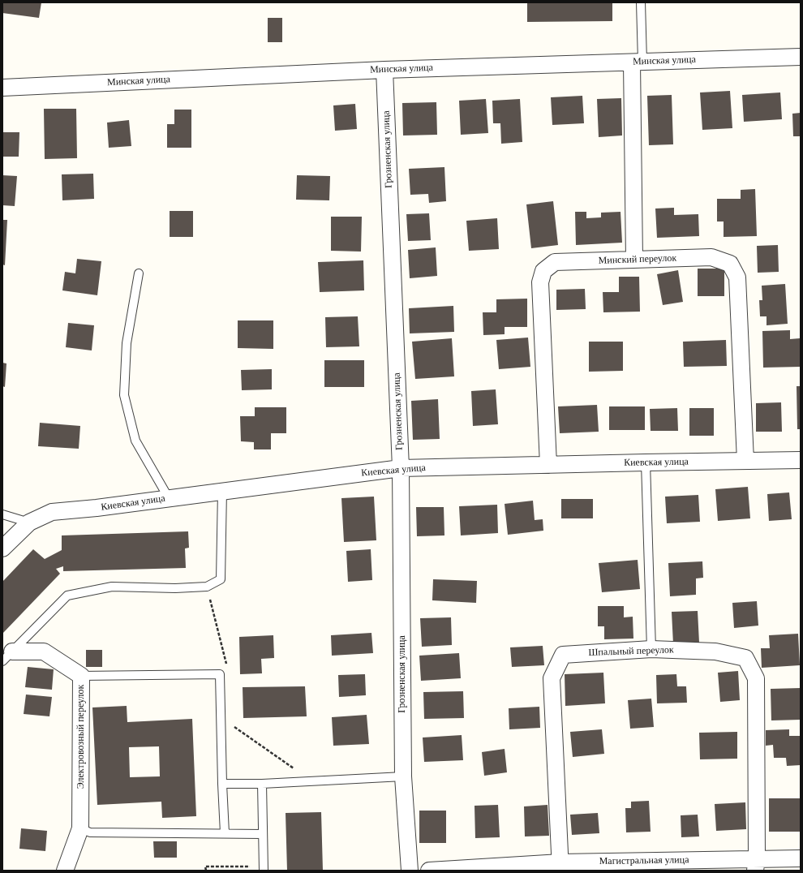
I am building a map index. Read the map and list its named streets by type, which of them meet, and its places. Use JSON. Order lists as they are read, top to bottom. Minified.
{"streets":{"street":["Минская улица","Грозненская улица","Минский переулок","Киевская улица","Шпальный переулок","Электровозный переулок","Магистральная улица"]},"crossings":[["Минская улица","Грозненская улица"],["Грозненская улица","Киевская улица"],["Минский переулок","Киевская улица"],["Шпальный переулок","Магистральная улица"]]}
